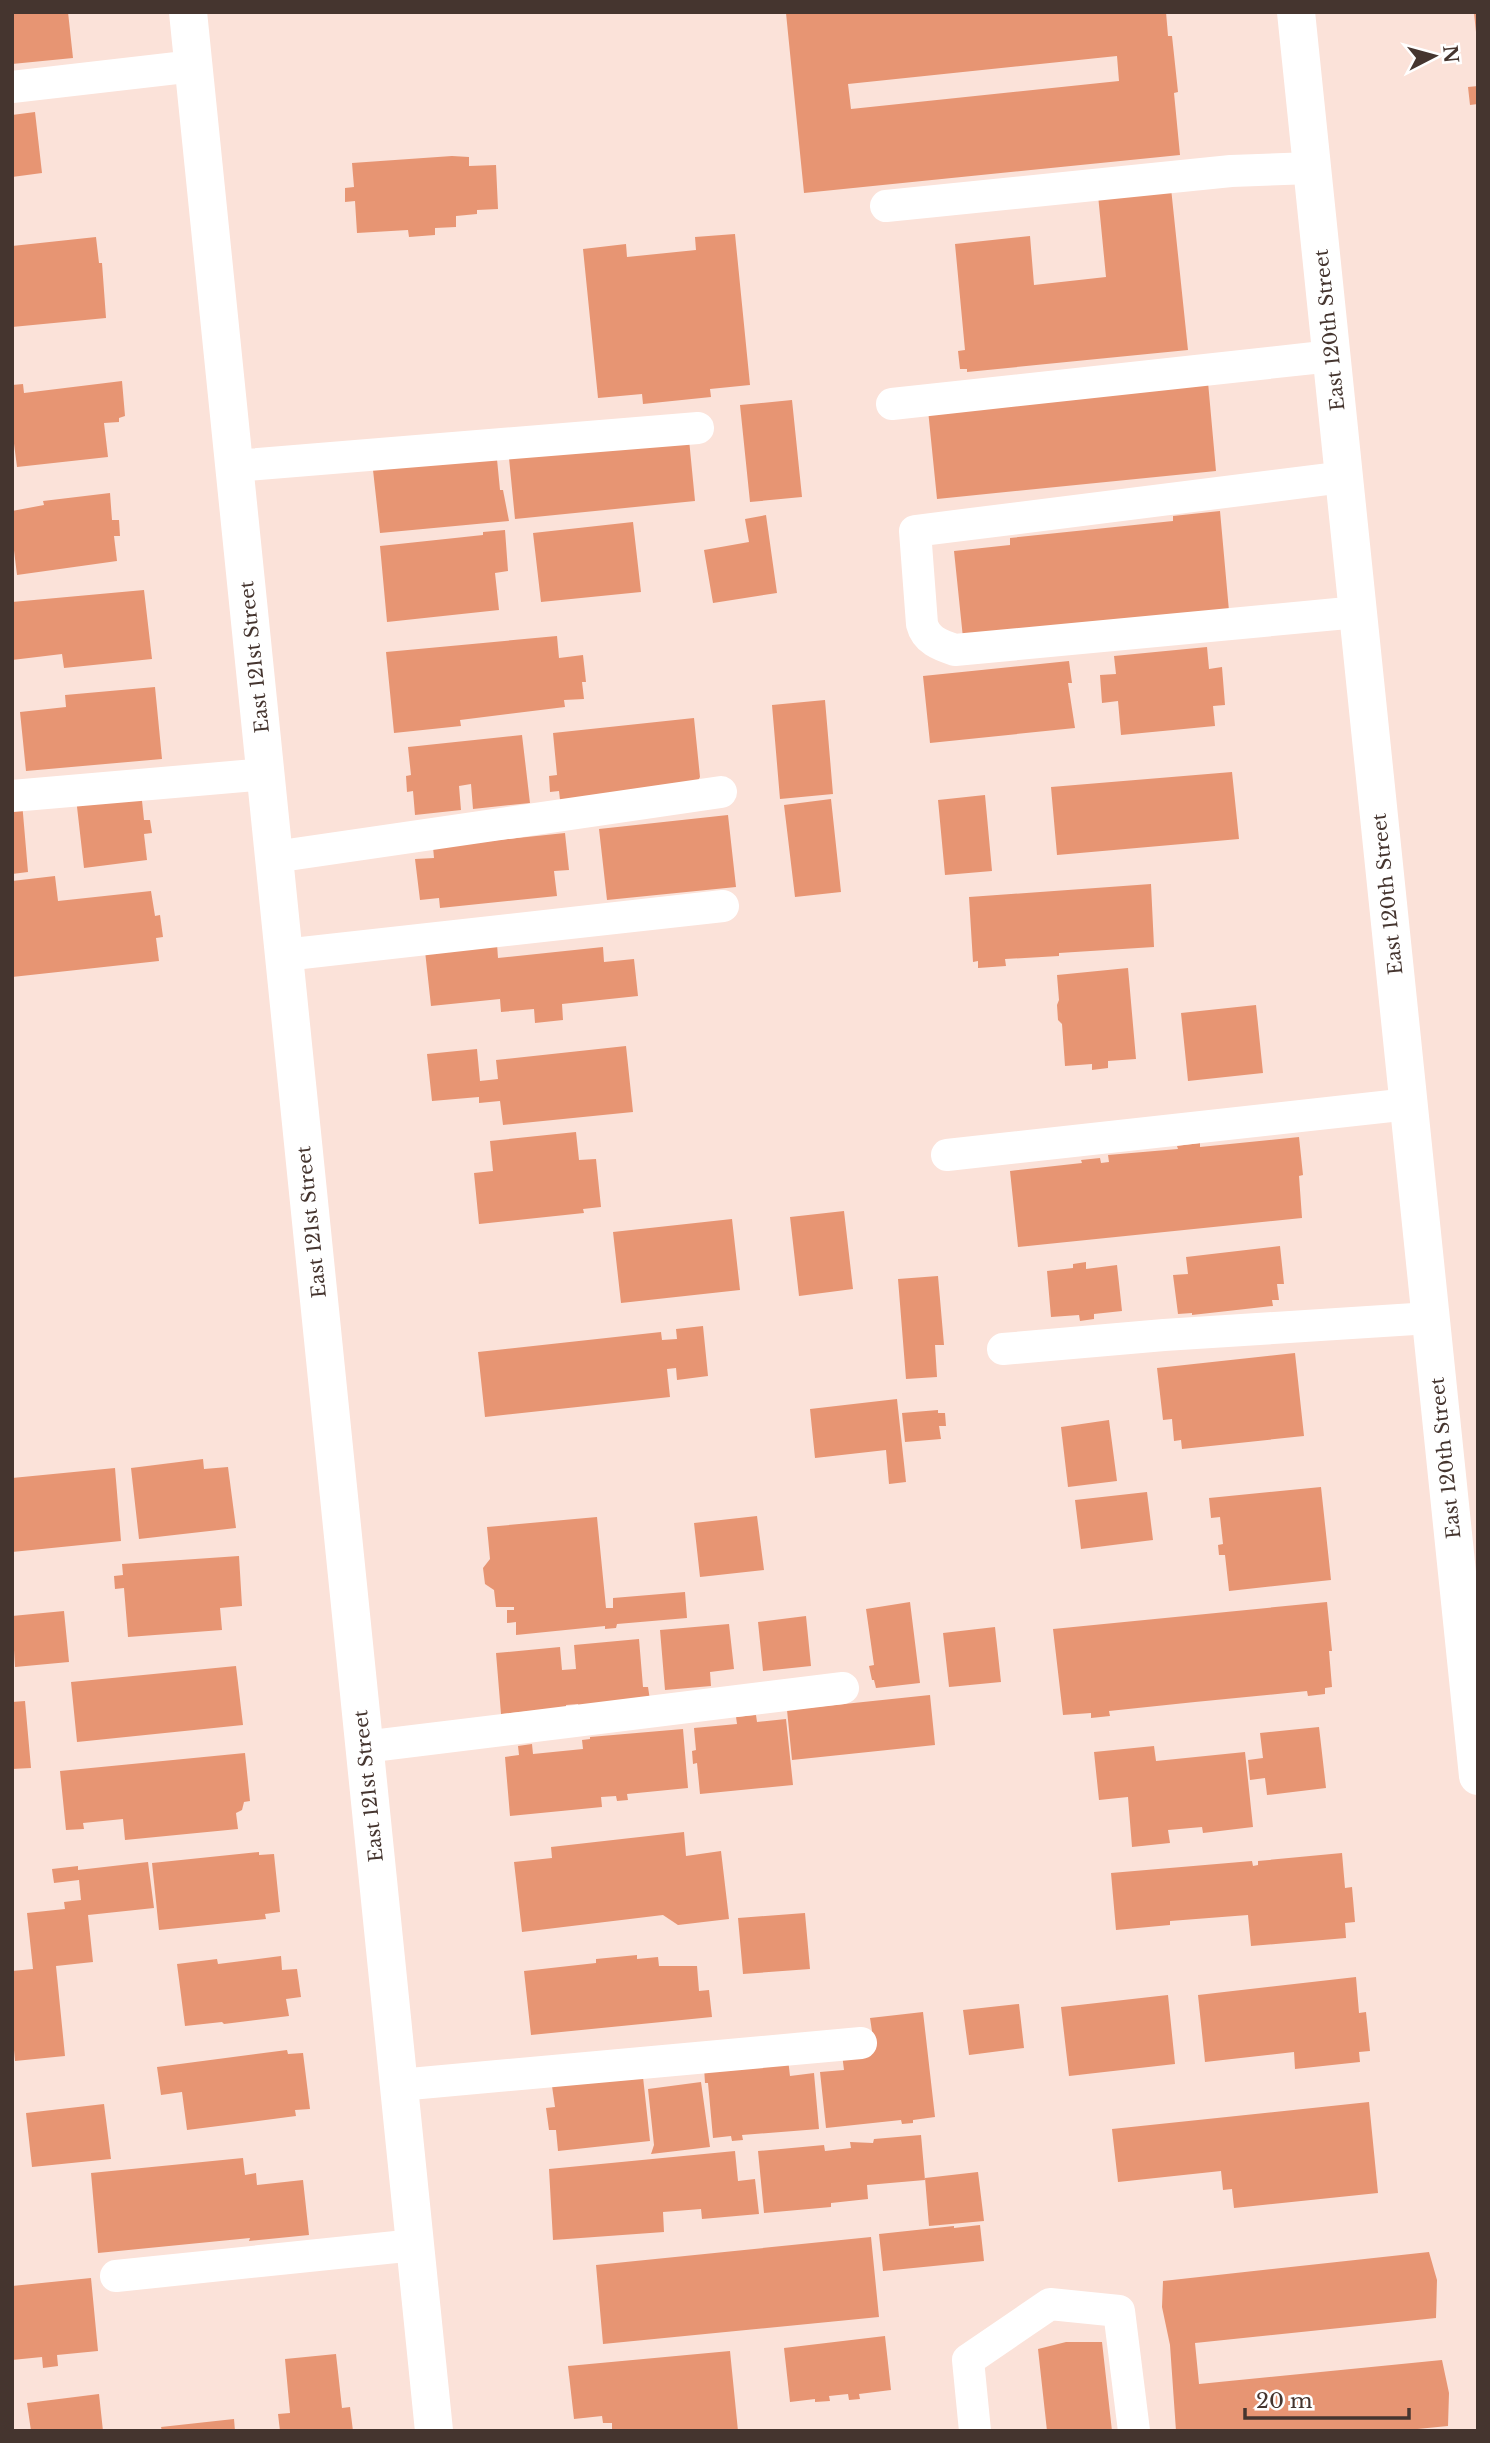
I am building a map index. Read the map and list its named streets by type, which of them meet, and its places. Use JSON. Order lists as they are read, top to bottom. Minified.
{"streets":{"street":["East 120th Street","East 121st Street"]},"scale_bar":"20 m","north":"right"}
